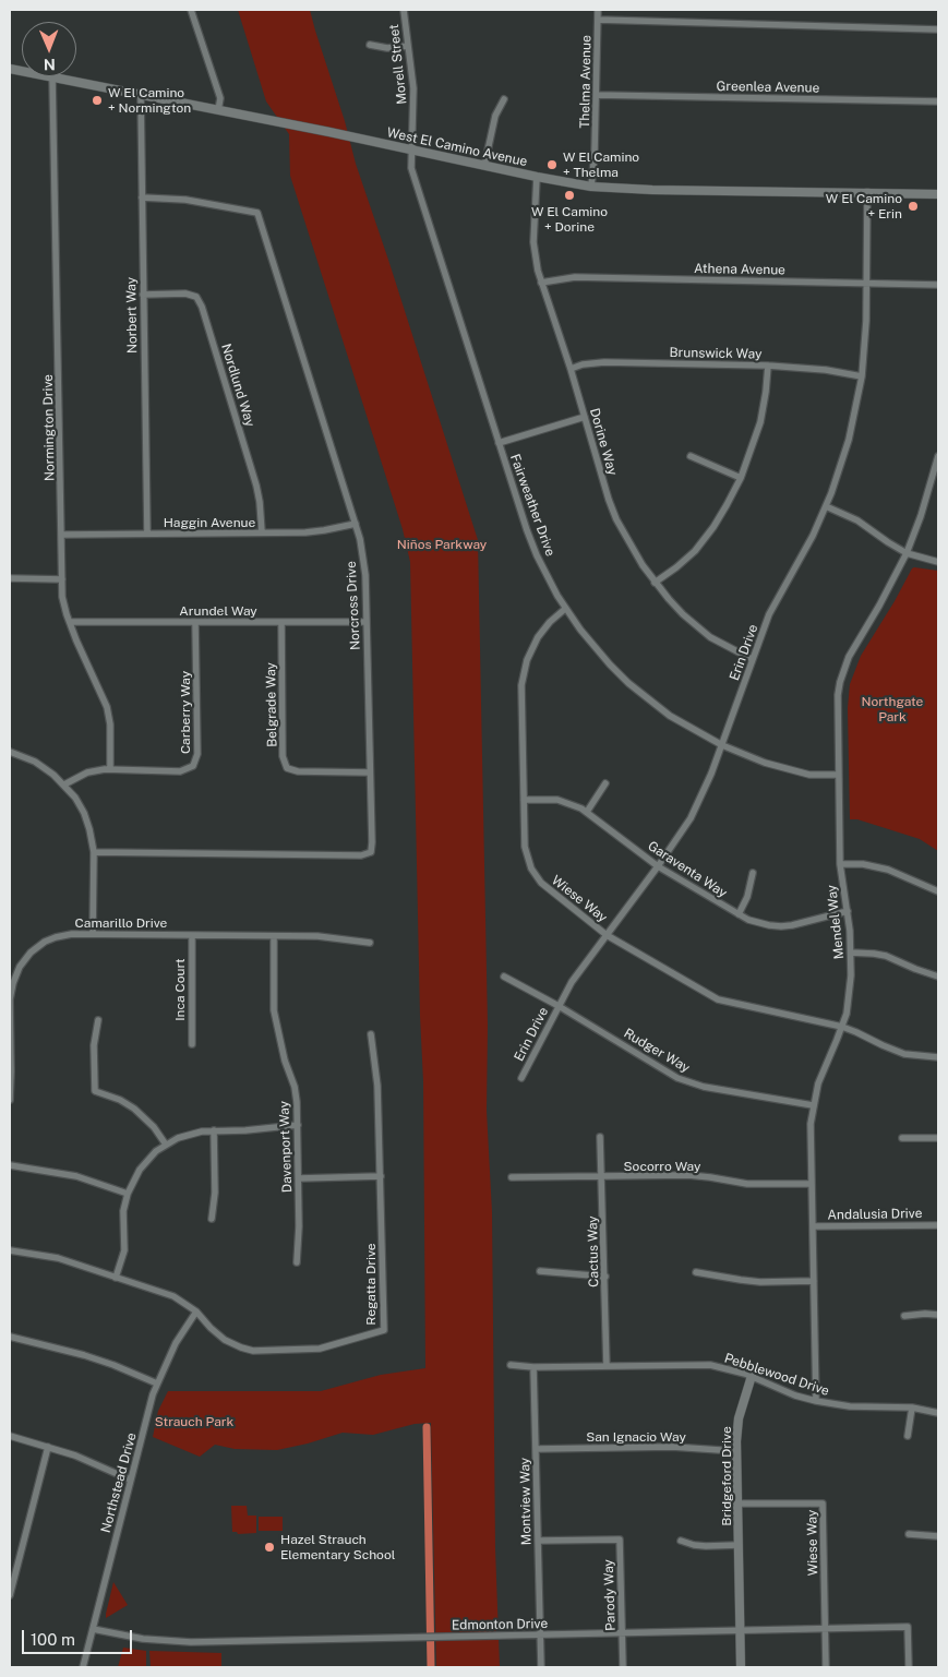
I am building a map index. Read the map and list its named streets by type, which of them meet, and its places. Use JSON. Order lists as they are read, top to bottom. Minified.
{"streets":{"main road":["West El Camino Avenue","Bridgeford Drive"],"street":["Morell Street","Thelma Avenue","Greenlea Avenue","Athena Avenue","Norbert Way","Brunswick Way","Nordlund Way","Normington Drive","Dorine Way","Fairweather Drive","Haggin Avenue","Norcross Drive","Arundel Way","Erin Drive","Belgrade Way","Carberry Way","Garaventa Way","Wiese Way","Mendel Way","Camarillo Drive","Inca Court","Rudger Way","Davenport Way","Socorro Way","Andalusia Drive","Cactus Way","Regatta Drive","Pebblewood Drive","San Ignacio Way","Northstead Drive","Montview Way","Parody Way","Edmonton Drive"]},"crossings":[["Morell Street","West El Camino Avenue"],["Morell Street","Fairweather Drive"],["Thelma Avenue","Greenlea Avenue"],["Thelma Avenue","West El Camino Avenue"],["West El Camino Avenue","Norbert Way"],["West El Camino Avenue","Normington Drive"],["West El Camino Avenue","Dorine Way"],["West El Camino Avenue","Fairweather Drive"],["West El Camino Avenue","Erin Drive"],["Athena Avenue","Dorine Way"],["Athena Avenue","Erin Drive"],["Norbert Way","Nordlund Way"],["Norbert Way","Haggin Avenue"],["Norbert Way","Norcross Drive"],["Brunswick Way","Dorine Way"],["Brunswick Way","Erin Drive"],["Nordlund Way","Haggin Avenue"],["Normington Drive","Haggin Avenue"],["Normington Drive","Arundel Way"],["Normington Drive","Carberry Way"],["Dorine Way","Erin Drive"],["Fairweather Drive","Erin Drive"],["Fairweather Drive","Wiese Way"],["Fairweather Drive","Mendel Way"],["Haggin Avenue","Norcross Drive"],["Norcross Drive","Arundel Way"],["Norcross Drive","Belgrade Way"],["Arundel Way","Belgrade Way"],["Arundel Way","Carberry Way"],["Erin Drive","Garaventa Way"],["Erin Drive","Wiese Way"],["Erin Drive","Rudger Way"],["Garaventa Way","Wiese Way"],["Garaventa Way","Mendel Way"],["Wiese Way","Mendel Way"],["Wiese Way","Bridgeford Drive"],["Wiese Way","Edmonton Drive"],["Mendel Way","Rudger Way"],["Mendel Way","Socorro Way"],["Mendel Way","Andalusia Drive"],["Mendel Way","Pebblewood Drive"],["Camarillo Drive","Inca Court"],["Camarillo Drive","Davenport Way"],["Socorro Way","Cactus Way"],["Cactus Way","Pebblewood Drive"],["Regatta Drive","Northstead Drive"],["Pebblewood Drive","Bridgeford Drive"],["Pebblewood Drive","Montview Way"],["San Ignacio Way","Bridgeford Drive"],["San Ignacio Way","Montview Way"],["Bridgeford Drive","Edmonton Drive"],["Northstead Drive","Edmonton Drive"],["Montview Way","Parody Way"],["Montview Way","Edmonton Drive"],["Parody Way","Edmonton Drive"]],"parks":["Niños Parkway","Northgate Park","Strauch Park"],"places":["W El Camino + Normington","W El Camino + Thelma","W El Camino + Dorine","W El Camino + Erin","Hazel Strauch Elementary School"],"scale_bar":"100 m","north":"bottom"}
